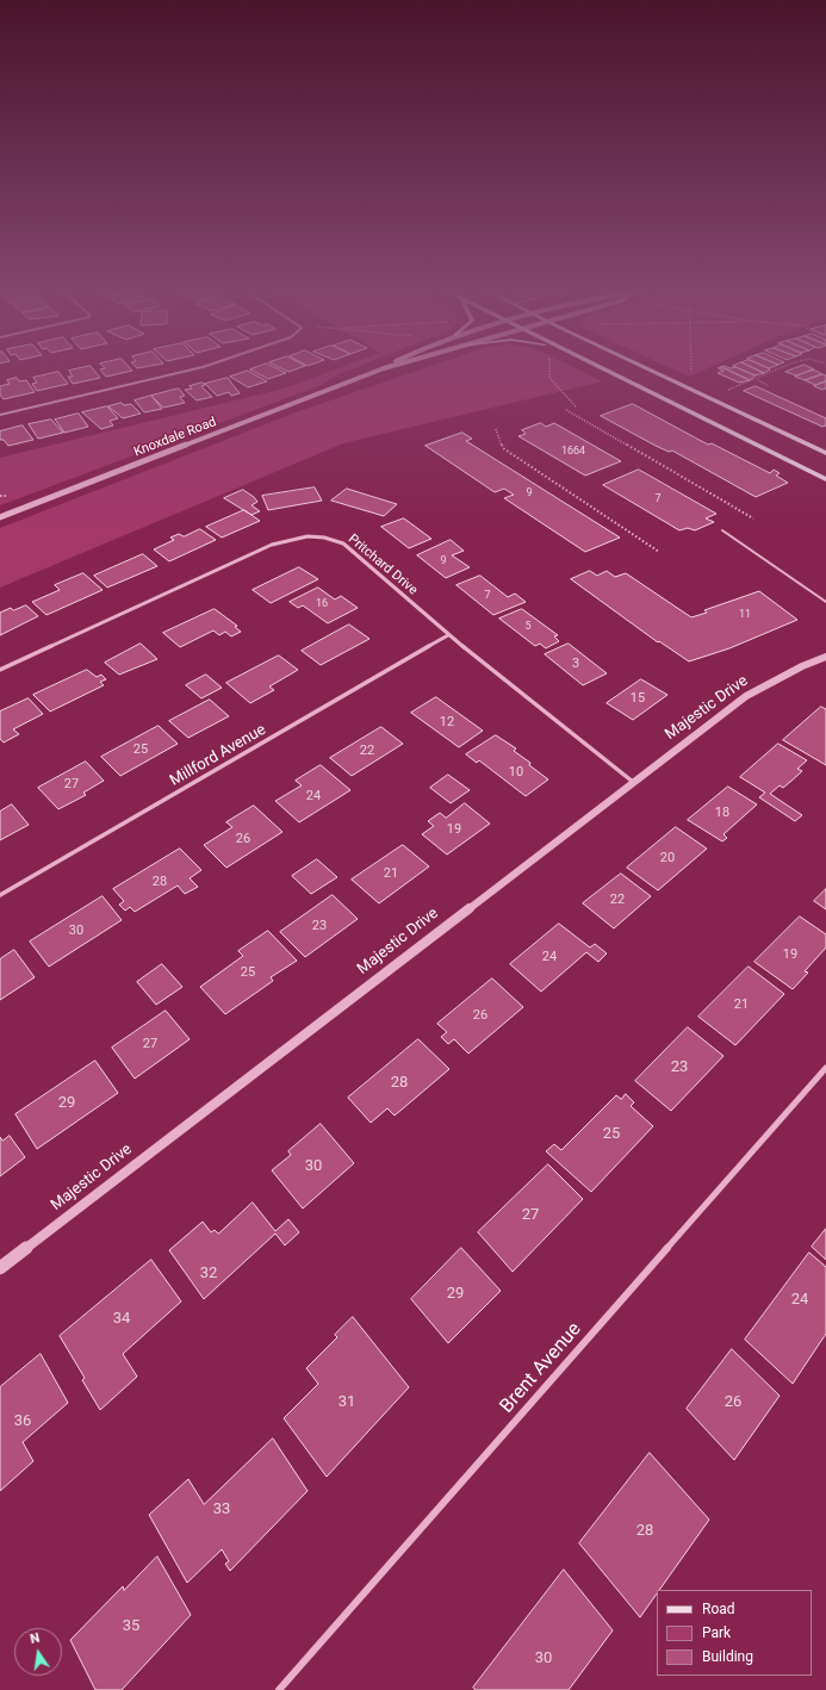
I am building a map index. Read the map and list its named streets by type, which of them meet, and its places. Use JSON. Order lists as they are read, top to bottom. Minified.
{"streets":{"street":["Knoxdale Road","Pritchard Drive","Majestic Drive","Millford Avenue","Brent Avenue"]},"crossings":[["Pritchard Drive","Majestic Drive"],["Pritchard Drive","Millford Avenue"]],"house_numbers":["1664","9","7","9","7","16","11","5","3","15","12","25","22","10","27","24","18","19","26","20","21","28","22","23","30","19","24","25","21","26","27","23","28","29","25","30","27","32","29","24","34","31","26","36","33","28","35","30"],"legend":["Road","Park","Building"],"north":"top"}
